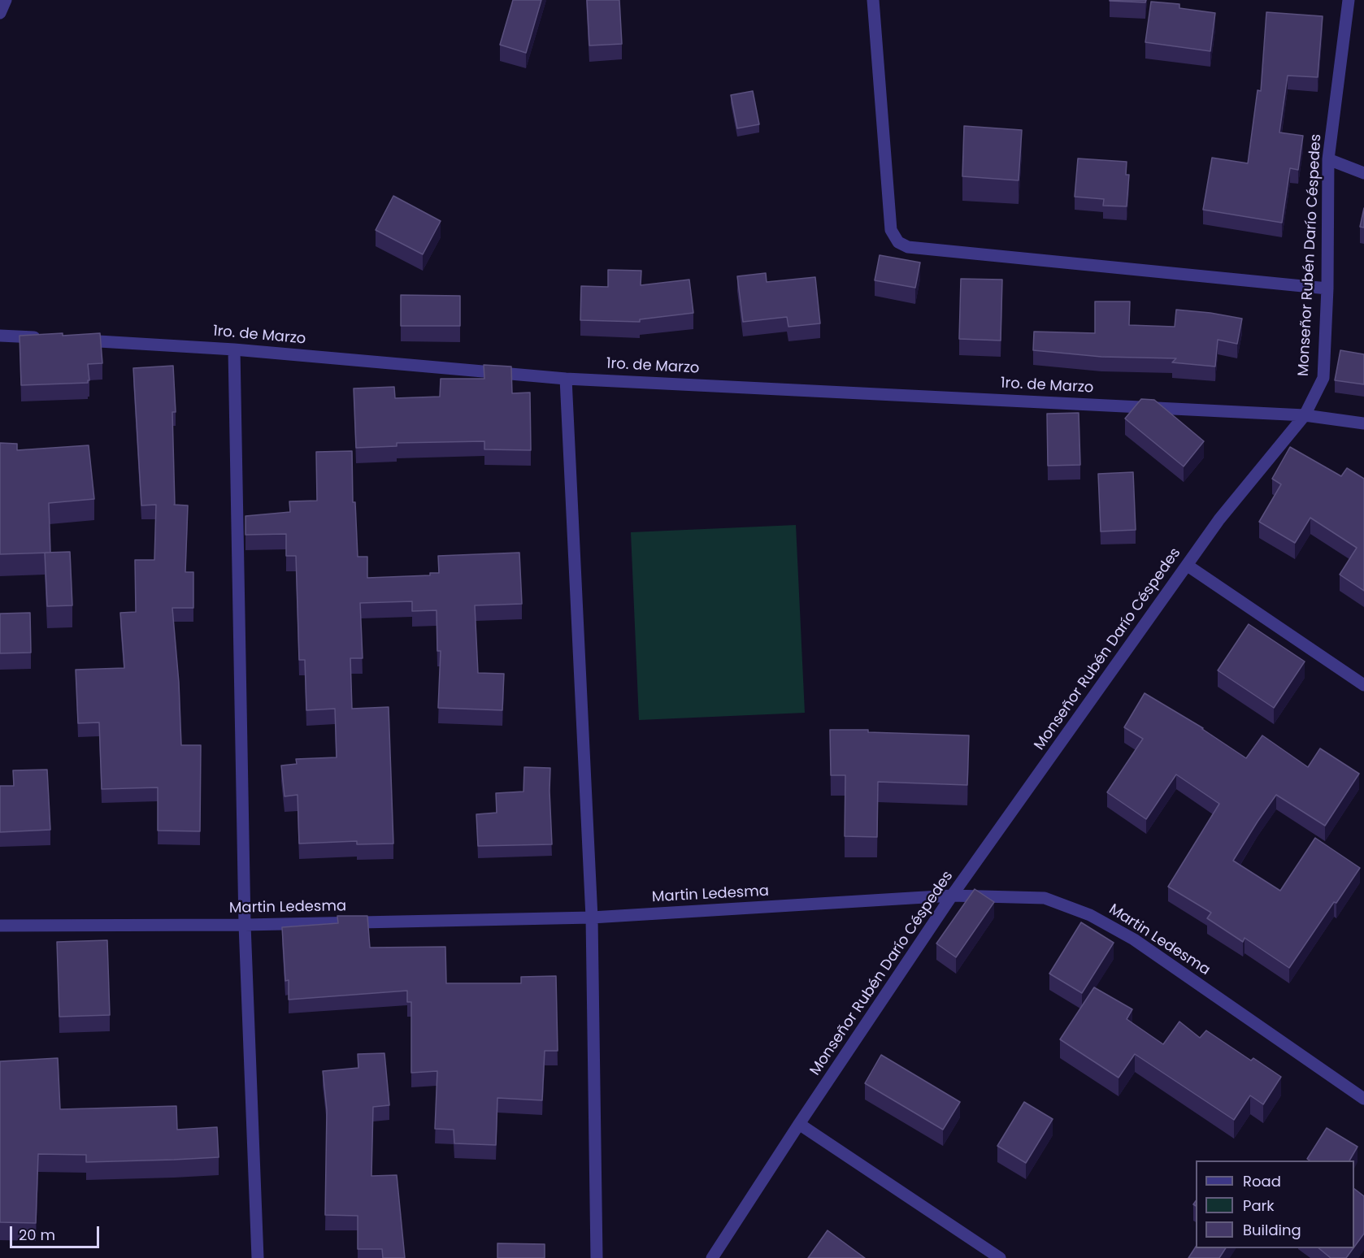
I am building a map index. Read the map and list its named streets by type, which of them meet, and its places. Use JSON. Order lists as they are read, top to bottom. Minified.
{"streets":{"street":["Monseñor Rubén Darío Céspedes","1ro. de Marzo","Martin Ledesma"]},"crossings":[["Monseñor Rubén Darío Céspedes","1ro. de Marzo"],["Monseñor Rubén Darío Céspedes","Martin Ledesma"]],"legend":["Road","Park","Building"],"scale_bar":"20 m"}
